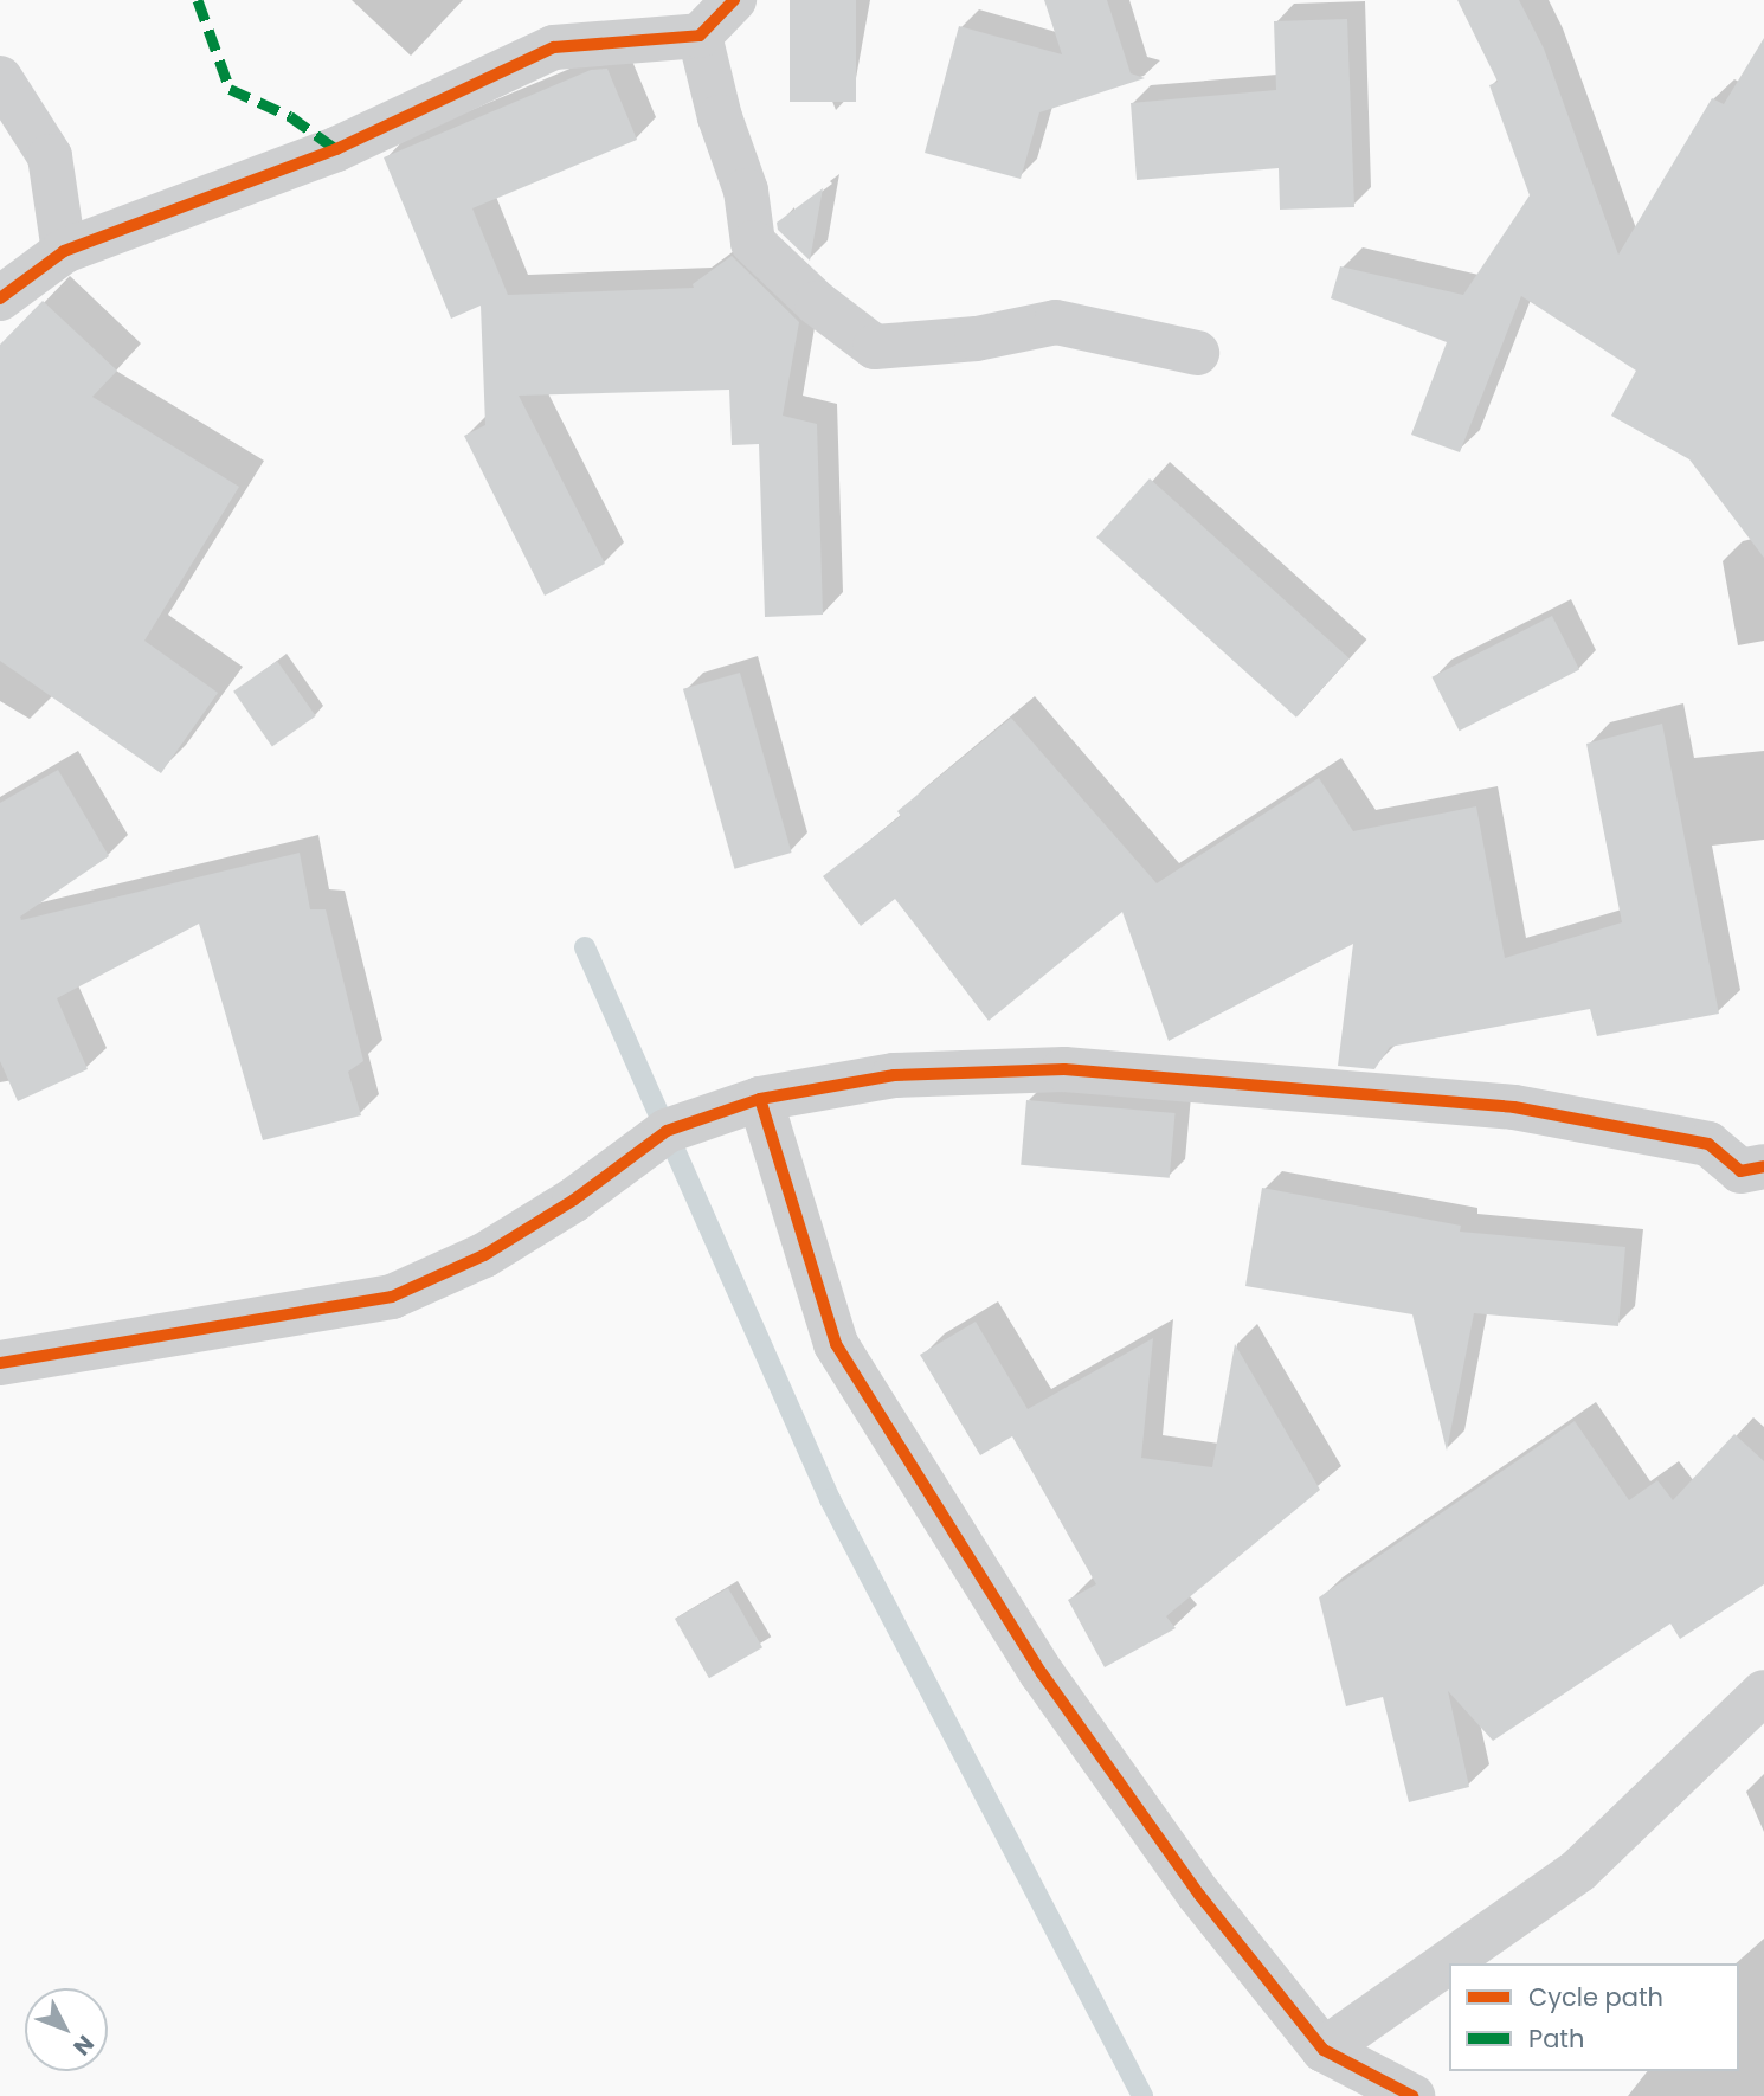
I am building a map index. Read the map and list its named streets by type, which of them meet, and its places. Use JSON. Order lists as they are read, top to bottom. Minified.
{"legend":["Cycle path","Path"],"north":"bottom right"}
